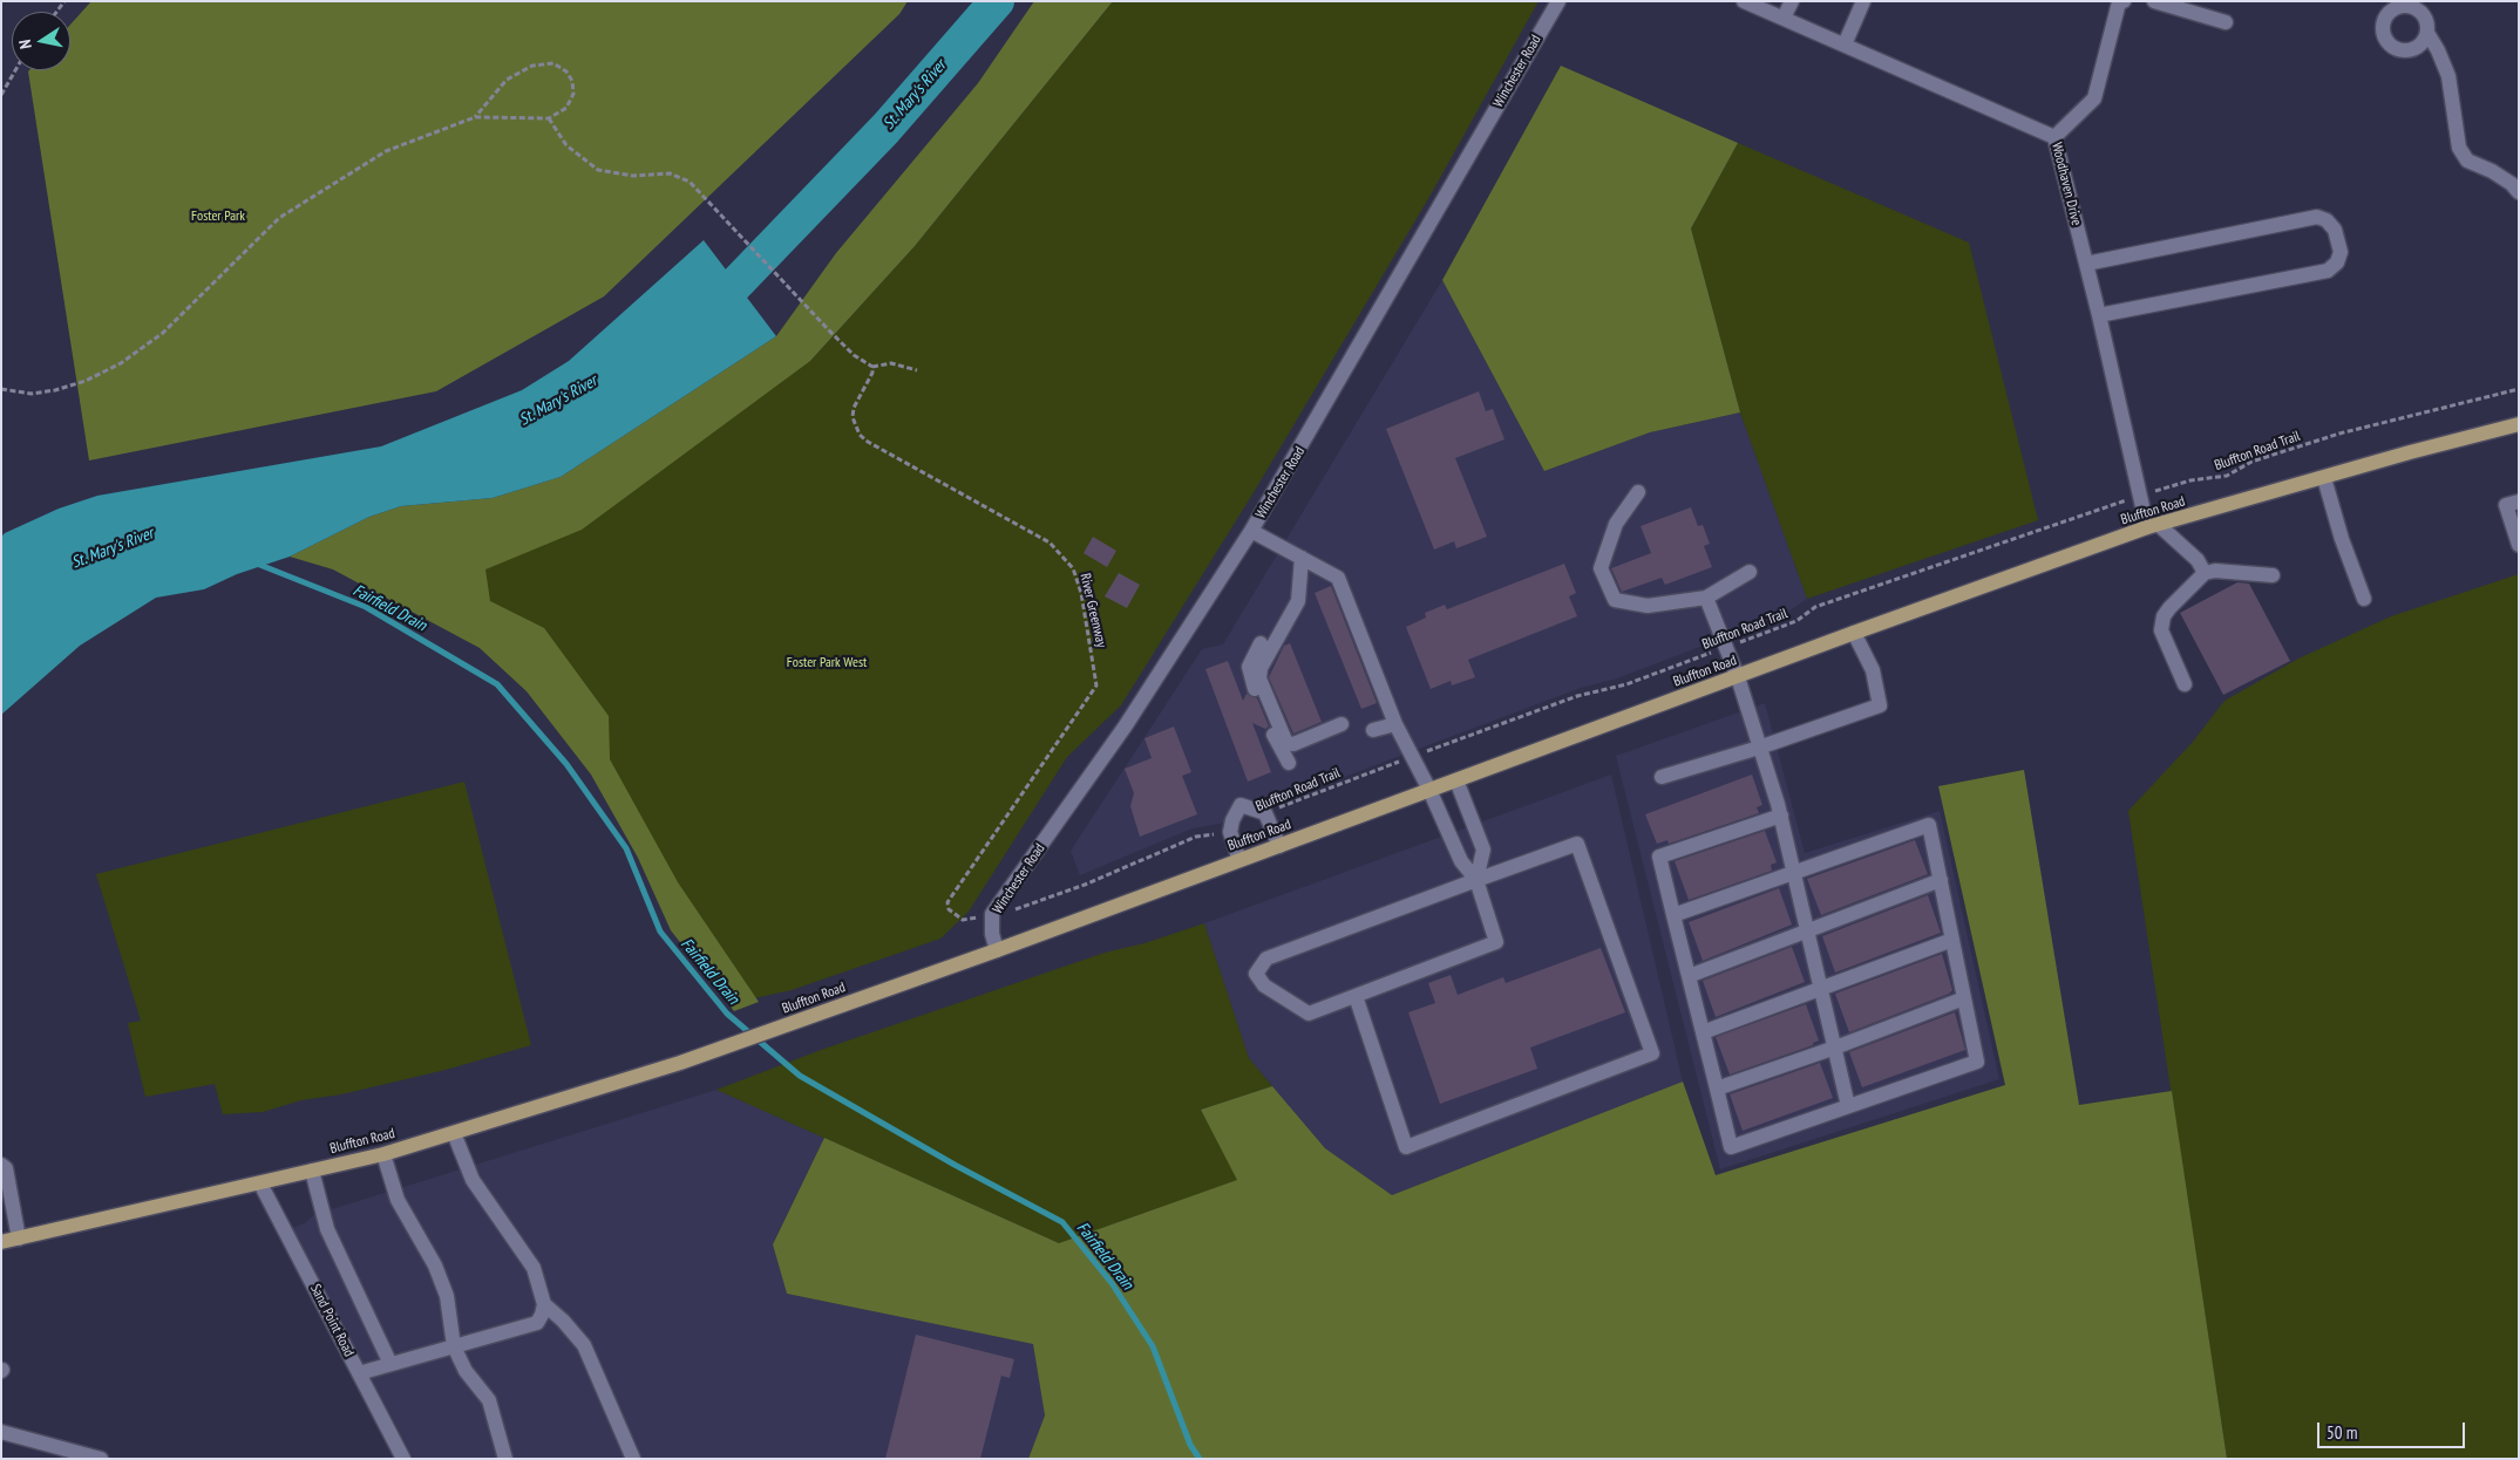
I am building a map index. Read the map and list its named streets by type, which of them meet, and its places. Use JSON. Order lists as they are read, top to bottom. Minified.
{"streets":{"main road":["Bluffton Road"],"street":["Winchester Road","Woodhaven Drive","Sand Point Road"],"path":["Bluffton Road Trail","River Greenway"]},"crossings":[["Winchester Road","Bluffton Road"],["Woodhaven Drive","Bluffton Road Trail"],["Woodhaven Drive","Bluffton Road"],["Bluffton Road","Sand Point Road"]],"water":["St. Mary's River","Fairfield Drain"],"parks":["Foster Park","Foster Park West"],"scale_bar":"50 m","north":"left"}
